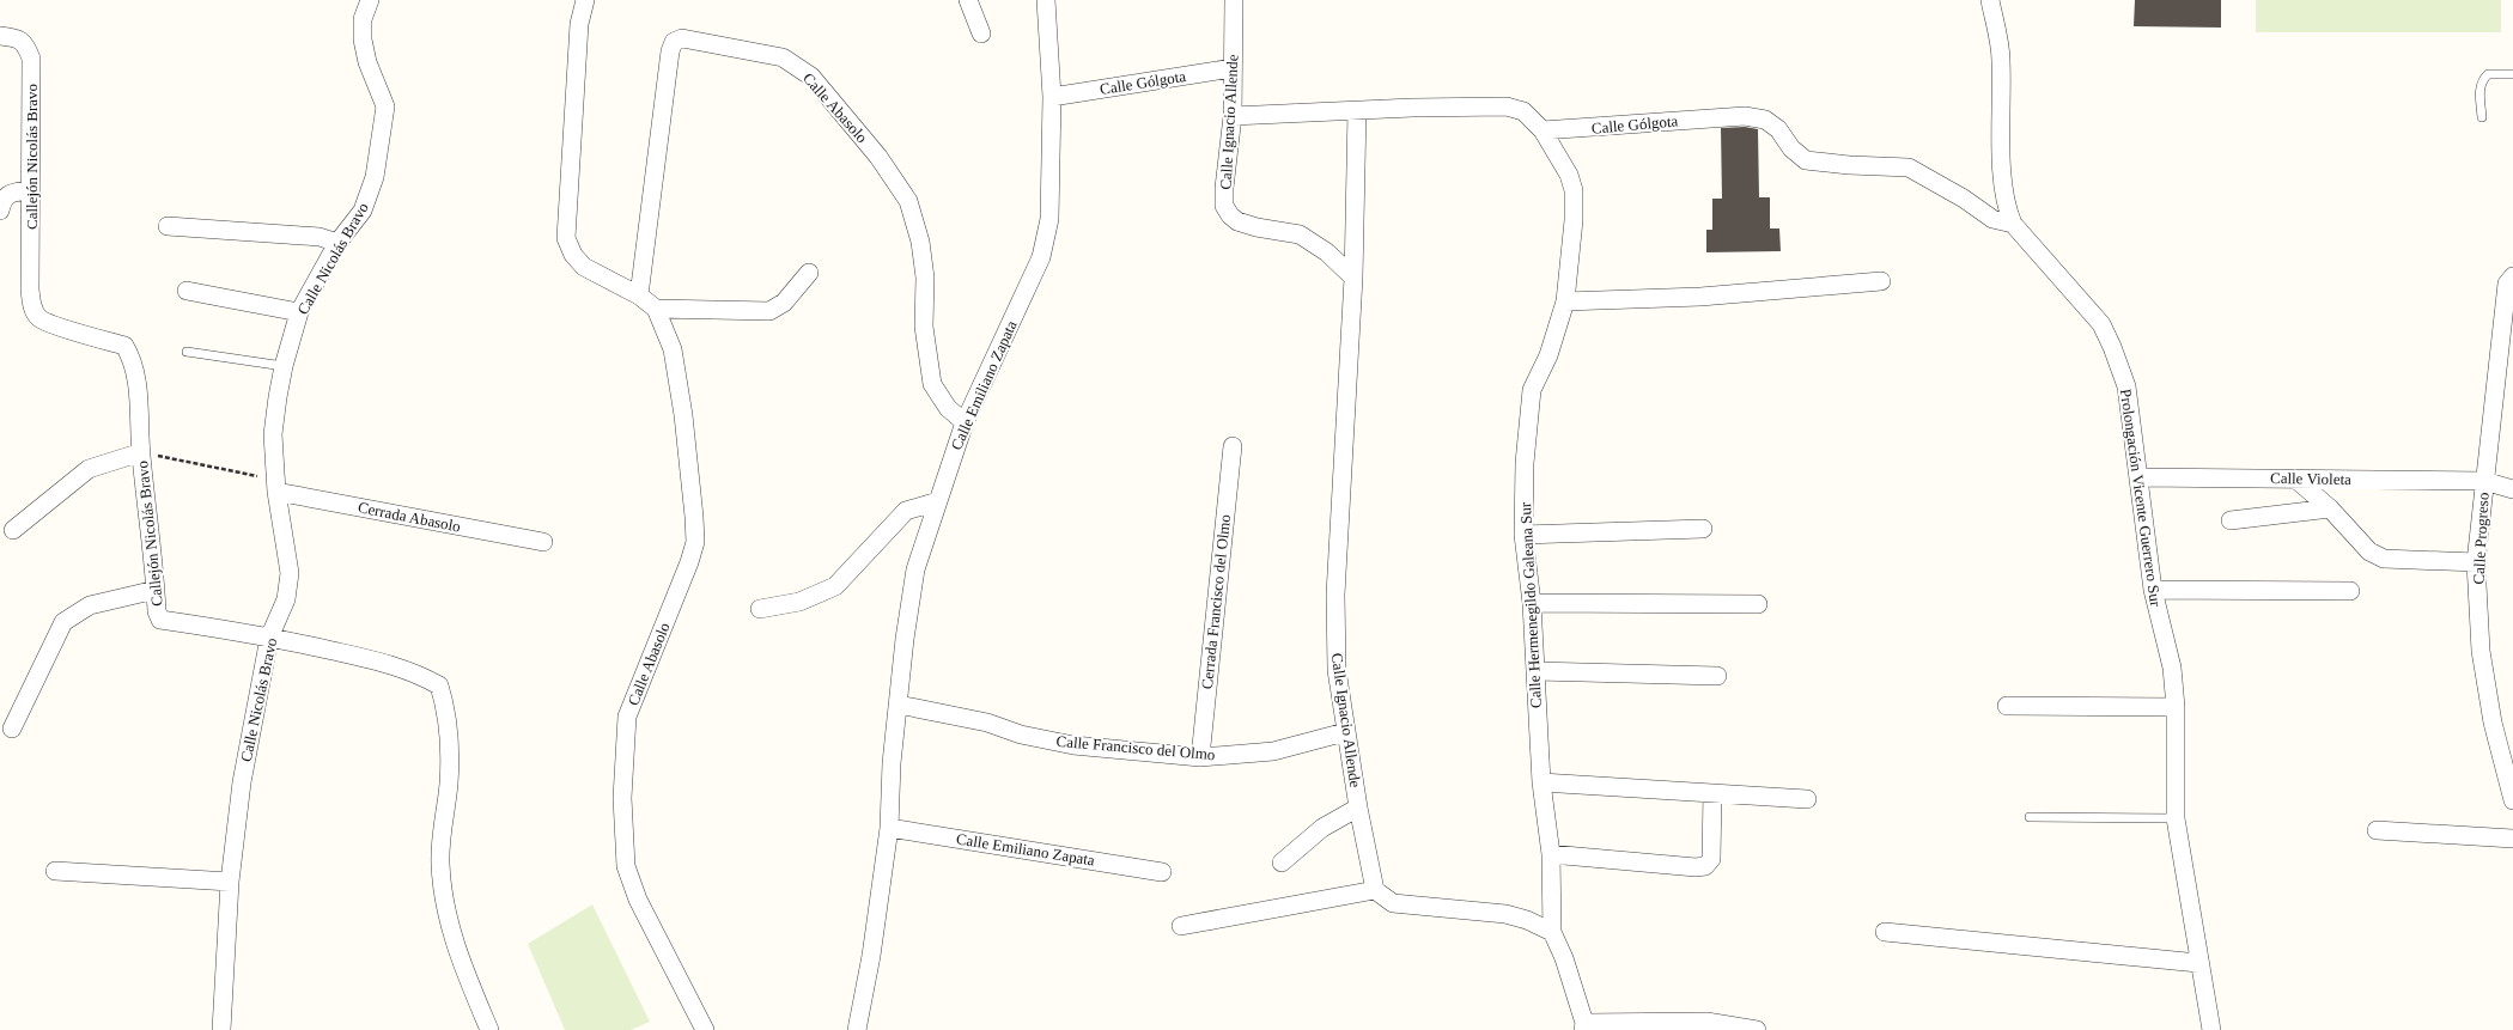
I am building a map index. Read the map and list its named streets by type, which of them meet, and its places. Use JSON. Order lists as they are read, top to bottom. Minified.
{"streets":{"street":["Calle Gólgota","Calle Abasolo","Calle Ignacio Allende","Callejón Nicolás Bravo","Calle Nicolás Bravo","Calle Emiliano Zapata","Calle Violeta","Prolongación Vicente Guerrero Sur","Cerrada Abasolo","Calle Progreso","Cerrada Francisco del Olmo","Calle Hermenegildo Galeana Sur","Calle Francisco del Olmo"]},"crossings":[["Calle Gólgota","Calle Ignacio Allende"],["Calle Gólgota","Calle Emiliano Zapata"],["Calle Gólgota","Prolongación Vicente Guerrero Sur"],["Calle Gólgota","Calle Hermenegildo Galeana Sur"],["Calle Abasolo","Calle Emiliano Zapata"],["Calle Ignacio Allende","Calle Francisco del Olmo"],["Callejón Nicolás Bravo","Calle Nicolás Bravo"],["Calle Nicolás Bravo","Cerrada Abasolo"],["Calle Emiliano Zapata","Calle Francisco del Olmo"],["Calle Violeta","Prolongación Vicente Guerrero Sur"],["Calle Violeta","Calle Progreso"],["Cerrada Francisco del Olmo","Calle Francisco del Olmo"]]}
